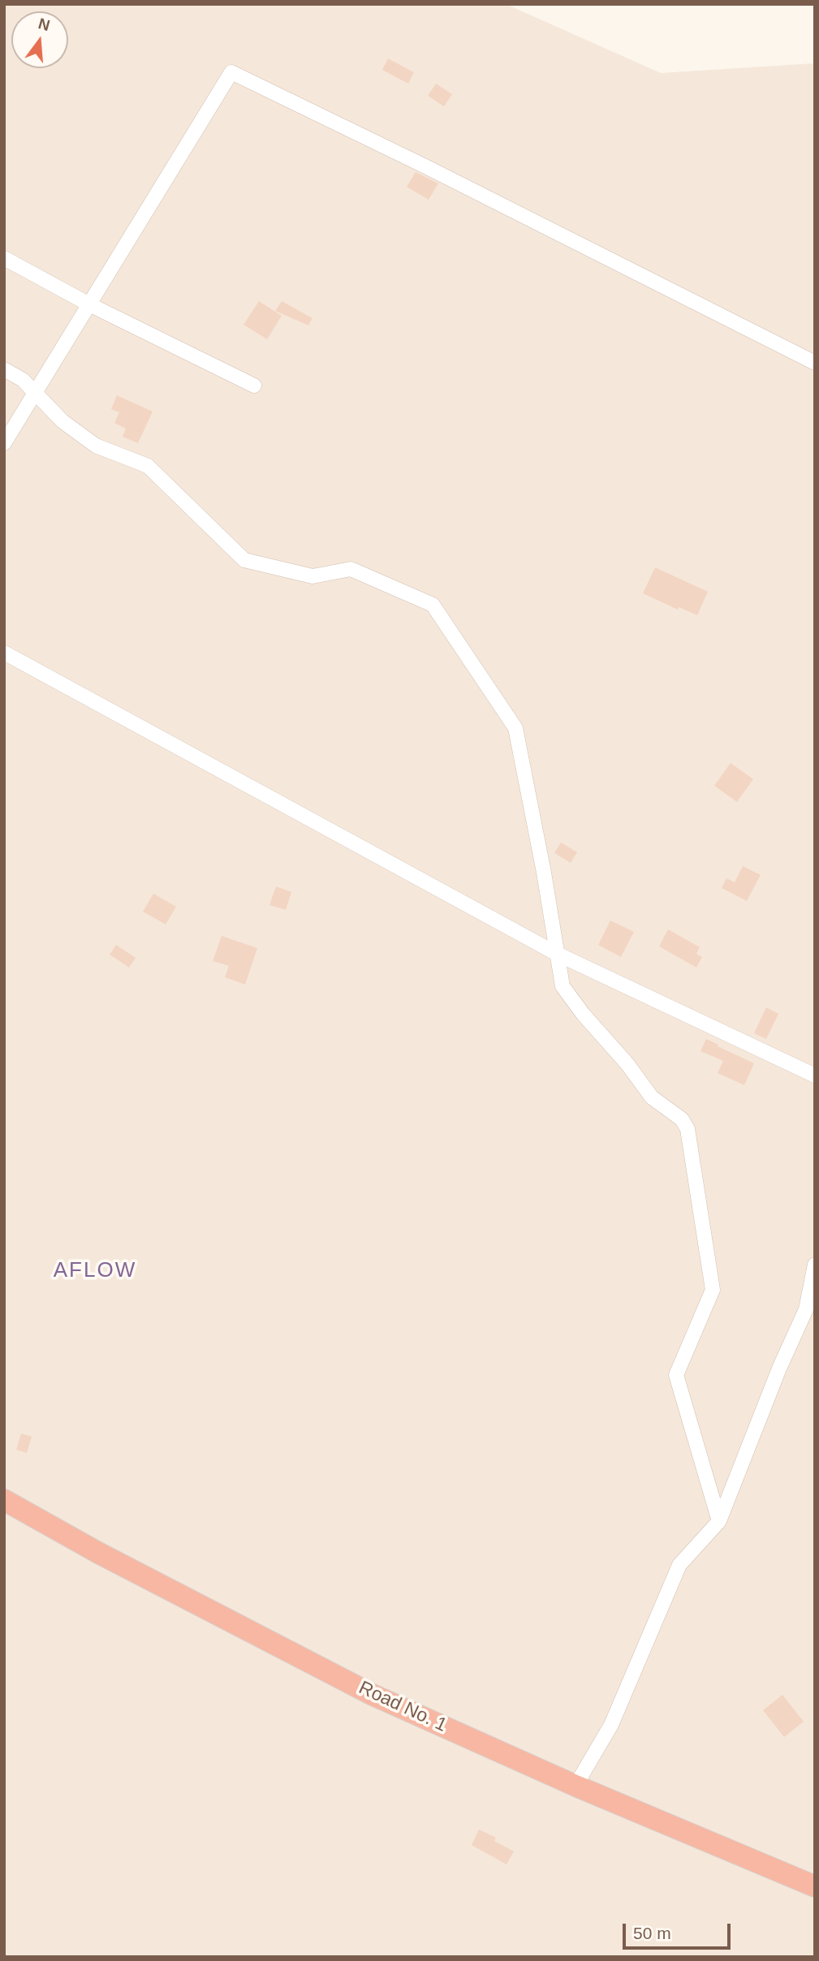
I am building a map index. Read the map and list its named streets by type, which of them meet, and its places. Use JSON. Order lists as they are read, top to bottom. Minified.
{"streets":{"highway":["Road No. 1"]},"districts":["AFLOW"],"scale_bar":"50 m","north":"top"}
